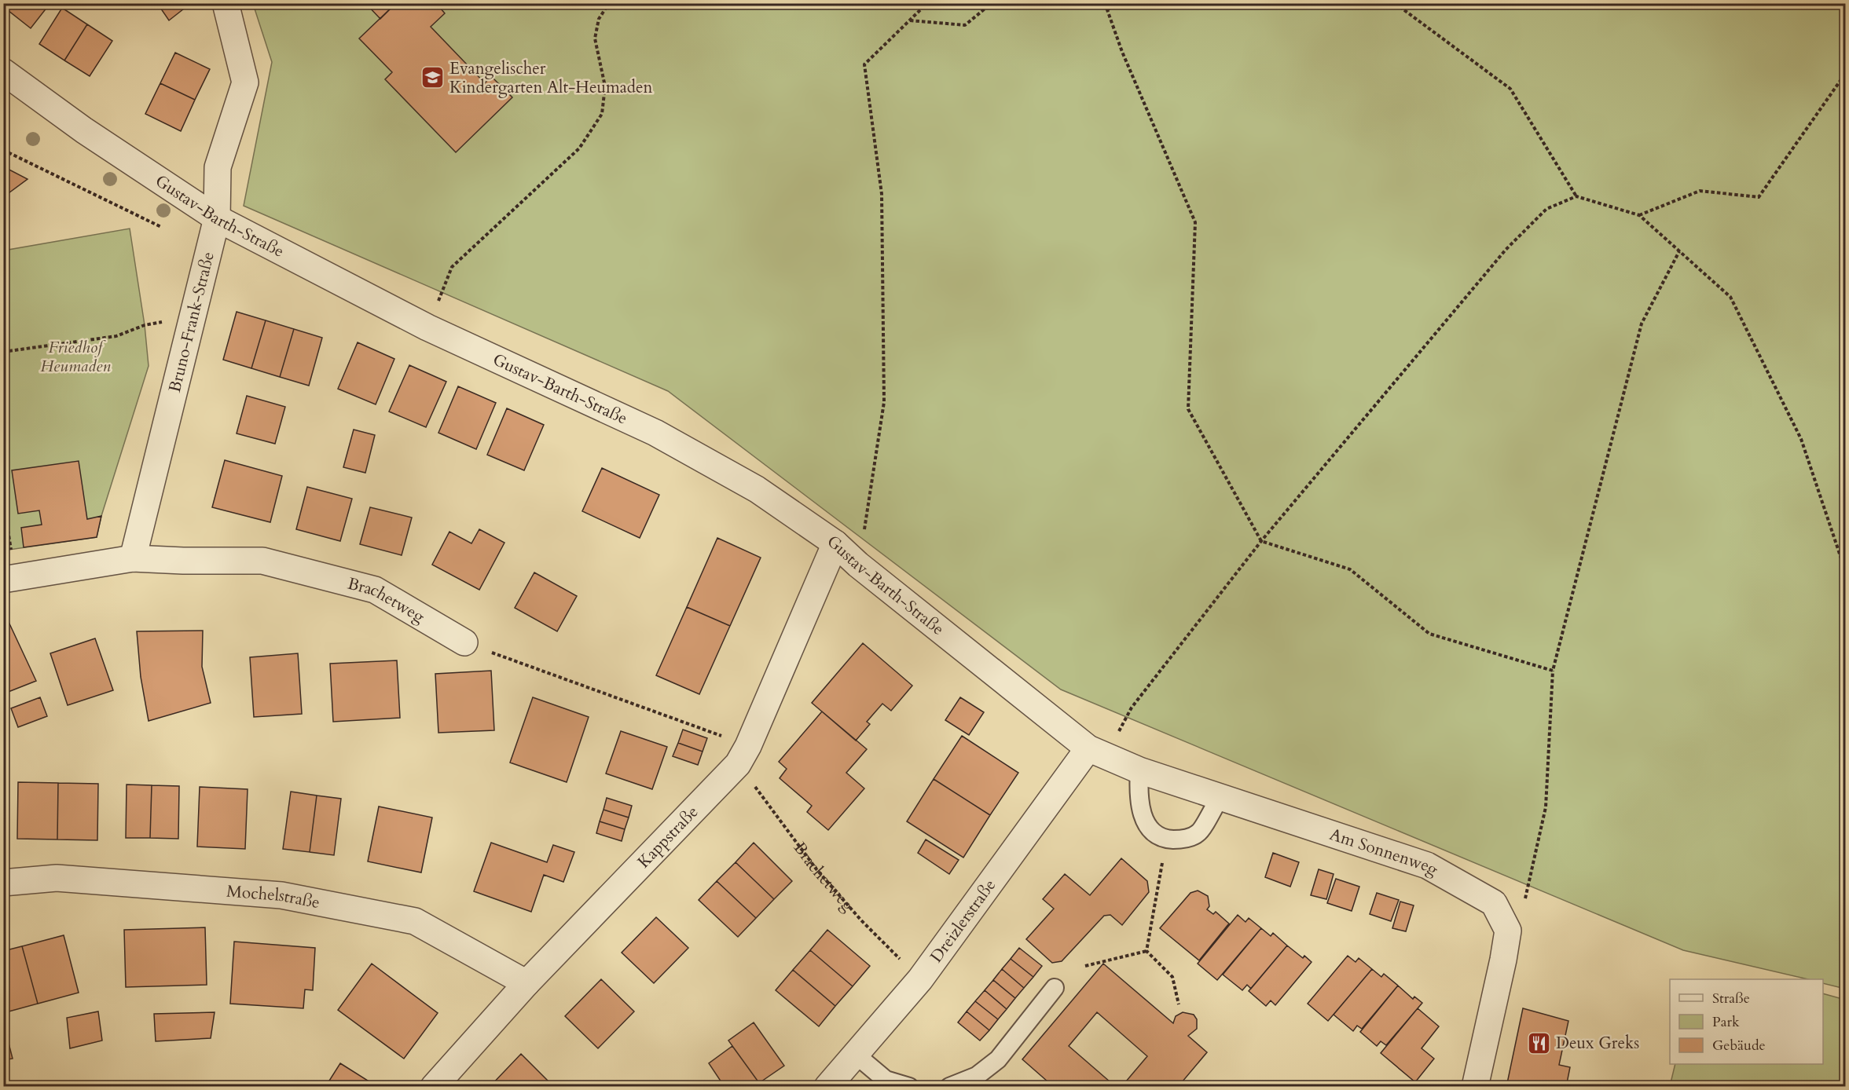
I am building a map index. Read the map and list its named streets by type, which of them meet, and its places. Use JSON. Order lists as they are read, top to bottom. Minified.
{"streets":{"street":["Gustav-Barth-Straße","Bruno-Frank-Straße","Brachetweg","Kappstraße","Am Sonnenweg","Mochelstraße","Dreizlerstraße"]},"crossings":[["Gustav-Barth-Straße","Bruno-Frank-Straße"],["Gustav-Barth-Straße","Kappstraße"],["Gustav-Barth-Straße","Am Sonnenweg"],["Gustav-Barth-Straße","Dreizlerstraße"],["Bruno-Frank-Straße","Brachetweg"],["Brachetweg","Kappstraße"],["Brachetweg","Dreizlerstraße"],["Kappstraße","Mochelstraße"],["Am Sonnenweg","Dreizlerstraße"]],"parks":["Friedhof Heumaden"],"places":{"school or university":["Evangelischer Kindergarten Alt-Heumaden"],"restaurant":["Deux Greks"]},"legend":["Straße","Park","Gebäude"]}
